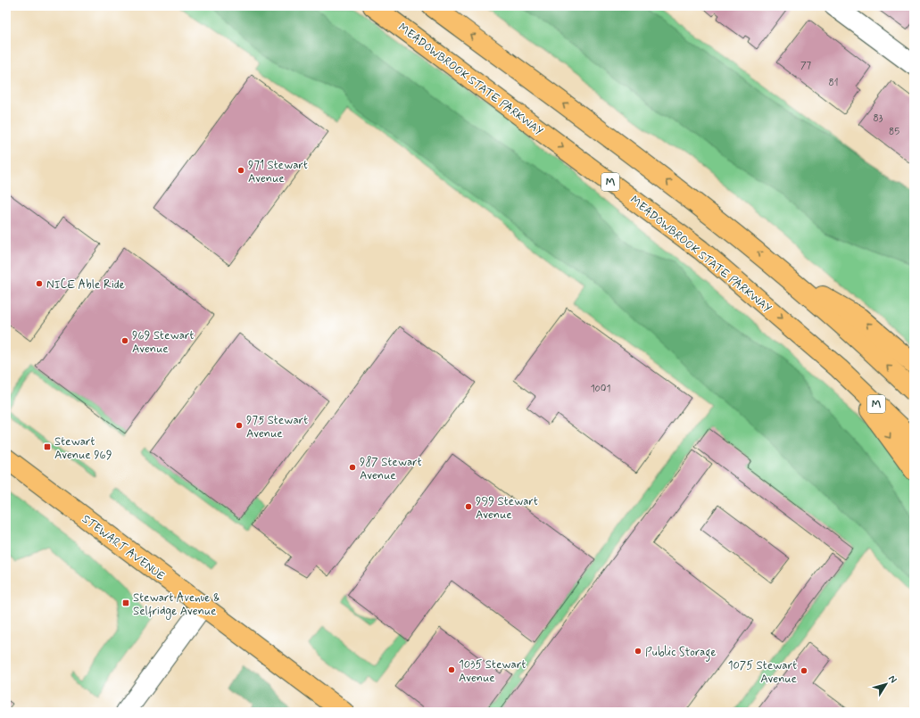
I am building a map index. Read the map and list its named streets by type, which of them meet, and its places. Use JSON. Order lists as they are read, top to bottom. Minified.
{"streets":{"main road":["MEADOWBROOK STATE PARKWAY","M","STEWART AVENUE"]},"places":{"other":["971 Stewart Avenue","NICE Able Ride","969 Stewart Avenue","975 Stewart Avenue","987 Stewart Avenue","999 Stewart Avenue","Public Storage","1035 Stewart Avenue","1075 Stewart Avenue"],"transit":["Stewart Avenue 969","Stewart Avenue & Selfridge Avenue"]},"house_numbers":["77","81","83","85","1001"],"north":"top right"}
